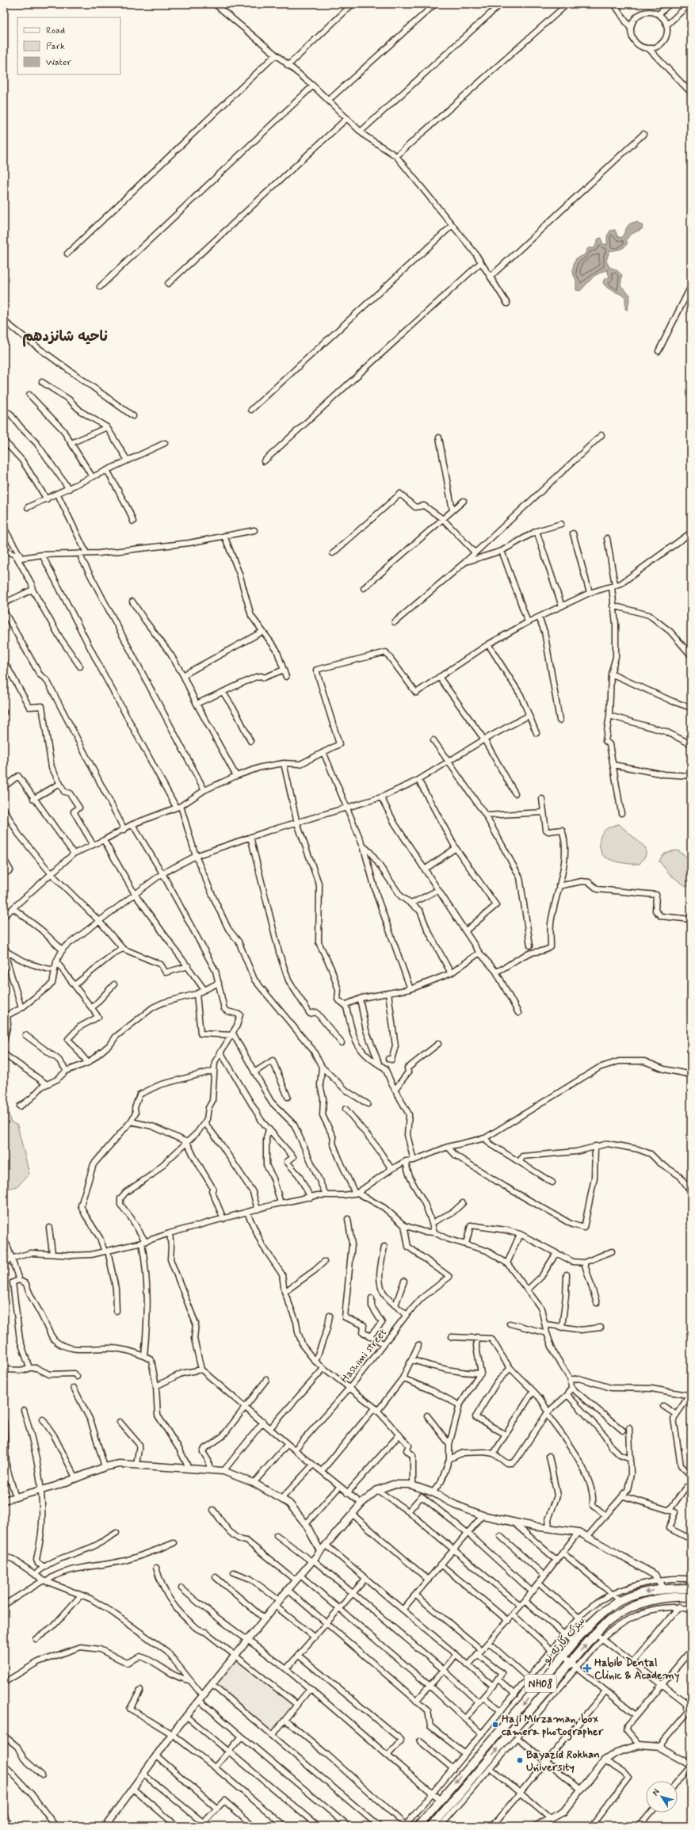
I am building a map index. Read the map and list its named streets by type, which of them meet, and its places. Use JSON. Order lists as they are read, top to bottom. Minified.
{"streets":{"highway":["سرک کارته نو","NH08"],"street":["Hashimi street"]},"districts":["ناحیه شانزدهم"],"places":{"health":["Habib Dental Clinic & Academy"],"other":["Haji Mirzaman, box camera photographer","Bayazid Rokhan University"]},"legend":["Road","Park","Water"],"north":"top left"}
